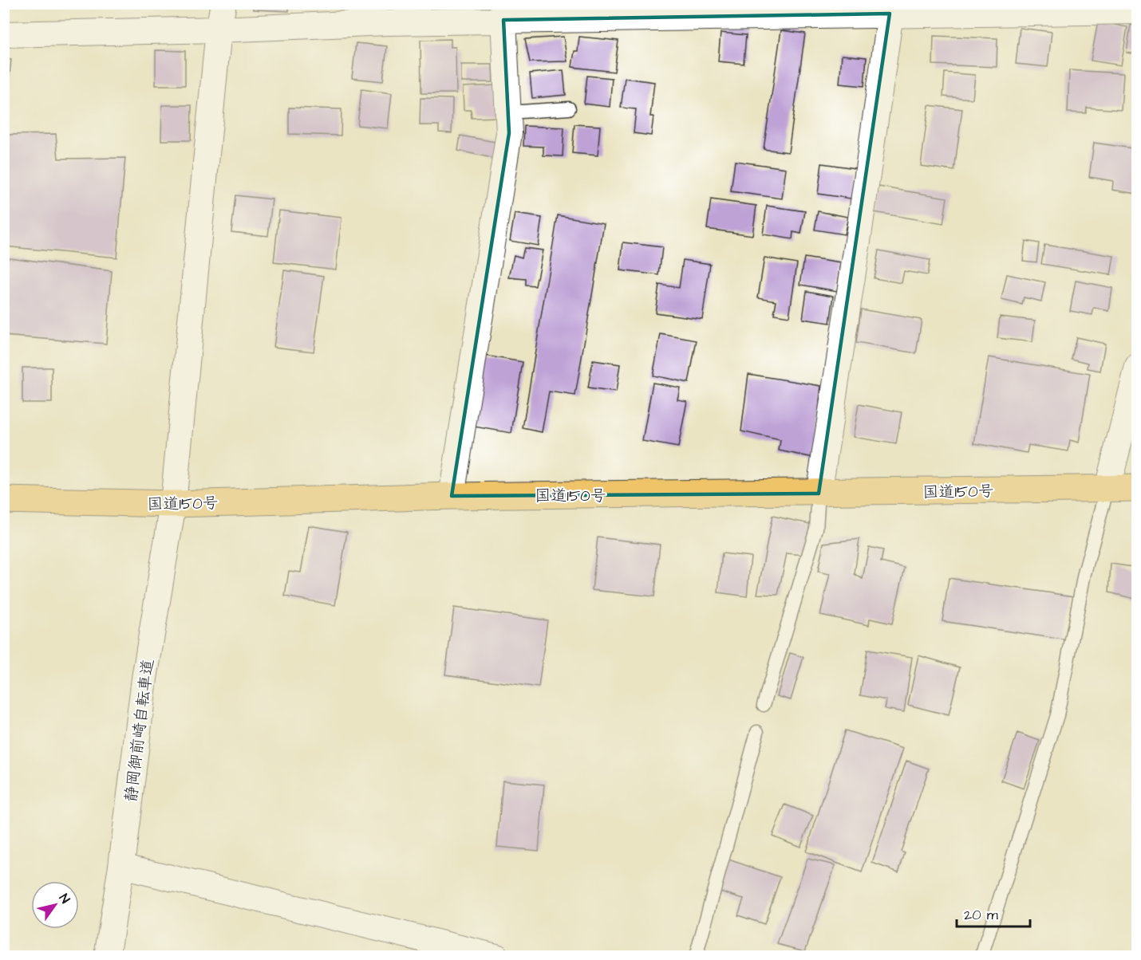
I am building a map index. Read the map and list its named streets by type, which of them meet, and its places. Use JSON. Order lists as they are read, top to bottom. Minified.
{"streets":{"highway":["国道150号"],"street":["静岡御前崎自転車道"]},"crossings":[["国道150号","静岡御前崎自転車道"]],"scale_bar":"20 m","north":"top right"}
